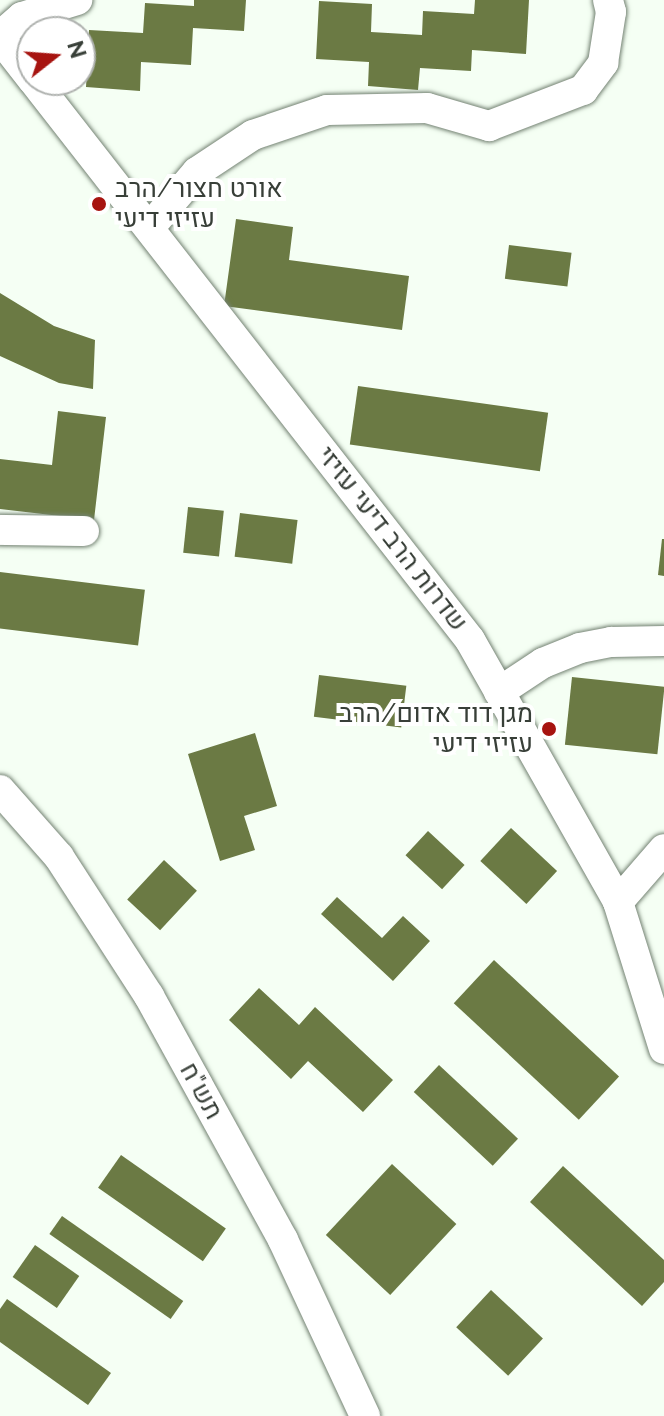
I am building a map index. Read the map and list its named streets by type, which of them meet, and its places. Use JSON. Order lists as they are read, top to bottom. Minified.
{"streets":{"street":["שדרות הרב דיעי עזיזי","תש\"ח"]},"places":["אורט חצור/הרב עזיזי דיעי","מגן דוד אדום/הרב עזיזי דיעי"],"north":"right"}
